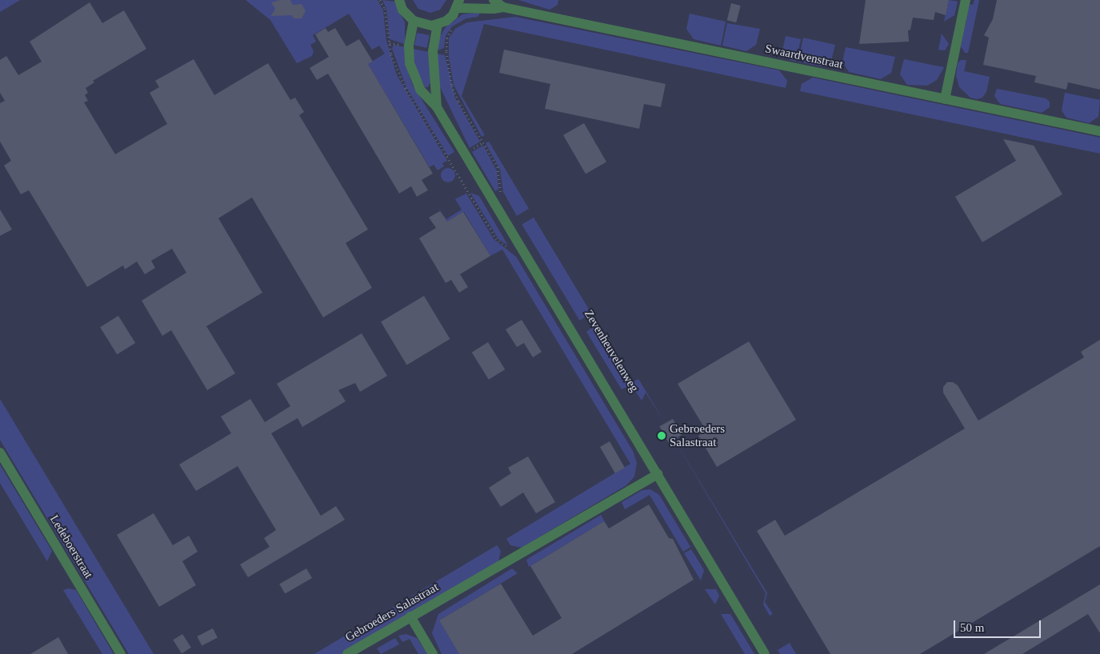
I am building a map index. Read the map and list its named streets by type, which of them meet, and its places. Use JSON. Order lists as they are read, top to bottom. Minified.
{"streets":{"street":["Swaardvenstraat","Zevenheuvelenweg","Ledeboerstraat","Gebroeders Salastraat"]},"crossings":[["Zevenheuvelenweg","Gebroeders Salastraat"]],"places":["Gebroeders Salastraat"],"scale_bar":"50 m"}
